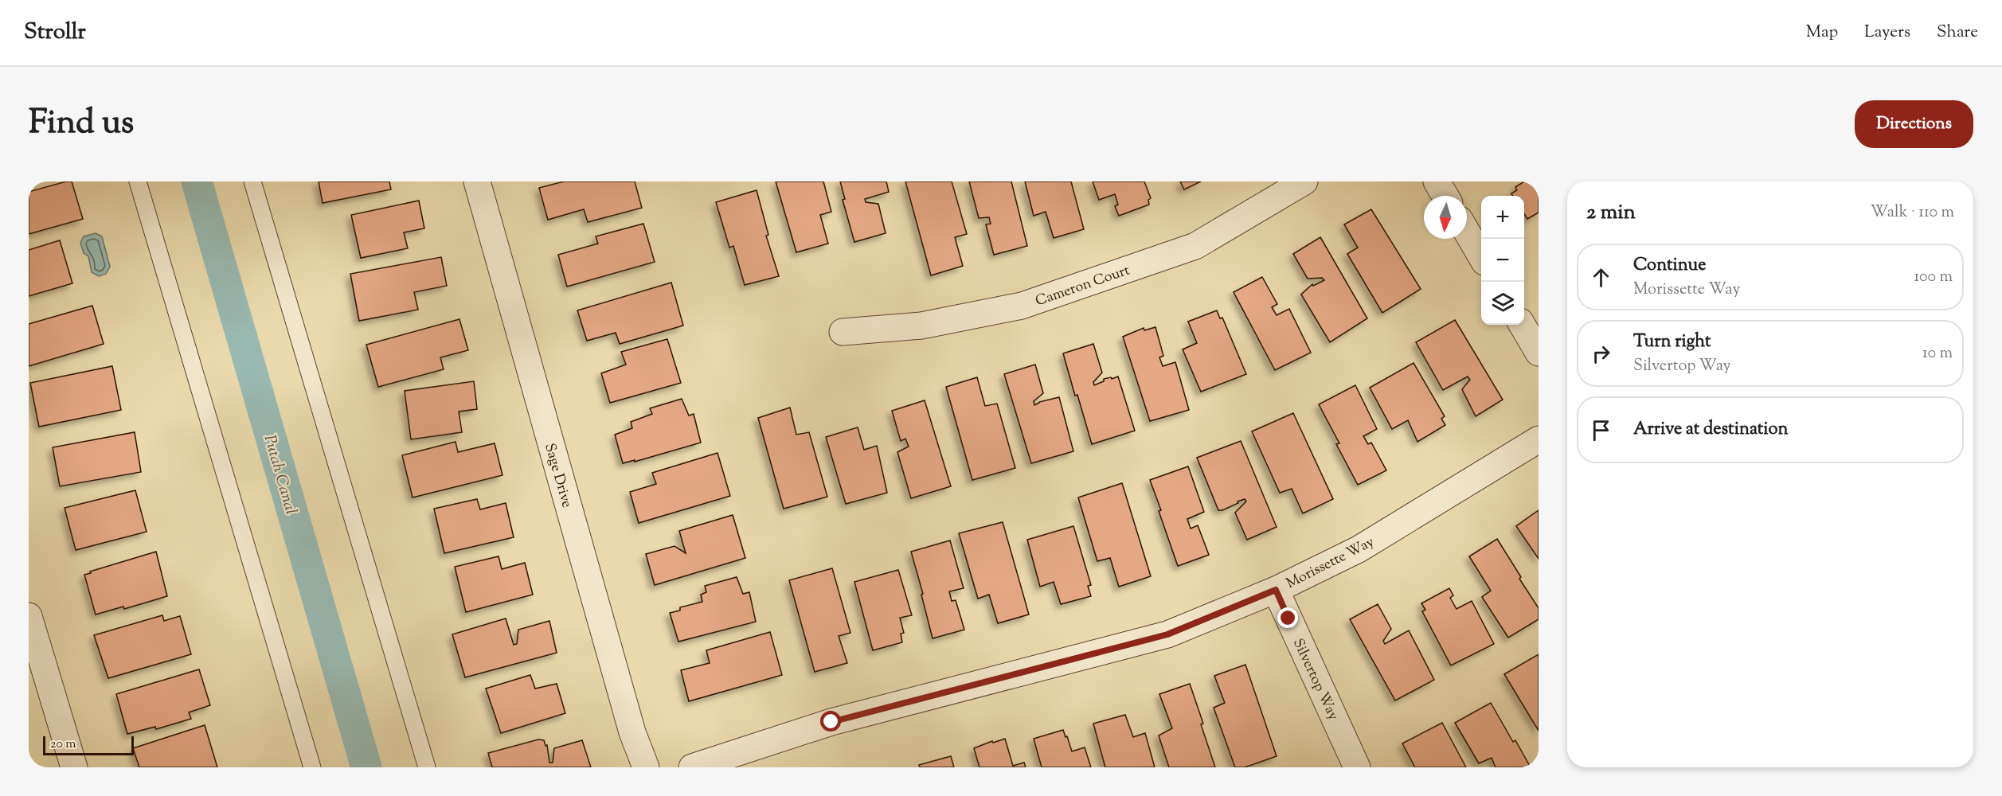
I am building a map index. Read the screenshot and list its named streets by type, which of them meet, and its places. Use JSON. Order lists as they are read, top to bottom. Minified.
{"streets":{"street":["Cameron Court","Sage Drive","Morissette Way","Silvertop Way"]},"crossings":[["Morissette Way","Silvertop Way"]],"water":["Putah Canal"],"scale_bar":"20 m","north":"bottom","page":{"header":"Strollr","nav":["Map","Layers","Share"],"title":"Find us","buttons":"Directions","heading":["2 min","Walk · 110 m"],"map_buttons":["+","−"],"list":[["Continue","Morissette Way","100 m"],["Turn right","Silvertop Way","10 m"],"Arrive at destination"],"scale":"20 m"}}
